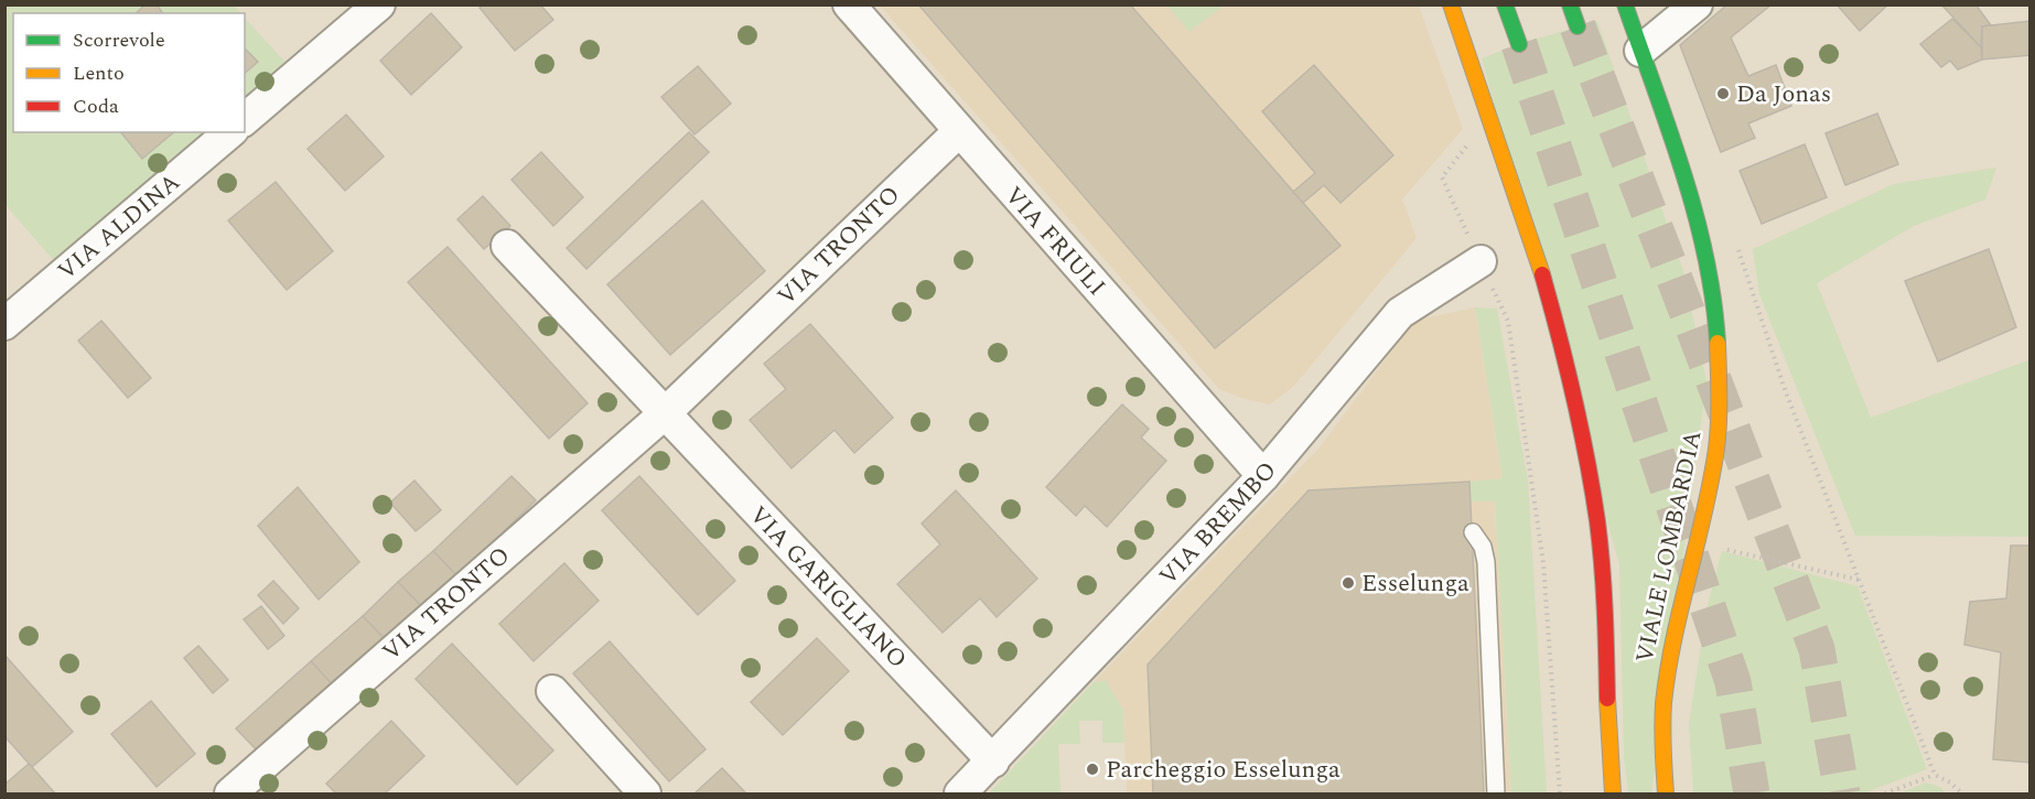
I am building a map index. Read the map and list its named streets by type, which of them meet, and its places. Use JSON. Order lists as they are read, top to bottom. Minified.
{"streets":{"main road":["VIALE LOMBARDIA"],"street":["VIA ALDINA","VIA FRIULI","VIA TRONTO","VIA BREMBO","VIA GARIGLIANO"]},"crossings":[["VIA FRIULI","VIA TRONTO"],["VIA FRIULI","VIA BREMBO"],["VIA TRONTO","VIA GARIGLIANO"],["VIA BREMBO","VIA GARIGLIANO"]],"places":["Da Jonas","Esselunga","Parcheggio Esselunga"],"legend":["Scorrevole","Lento","Coda"]}
